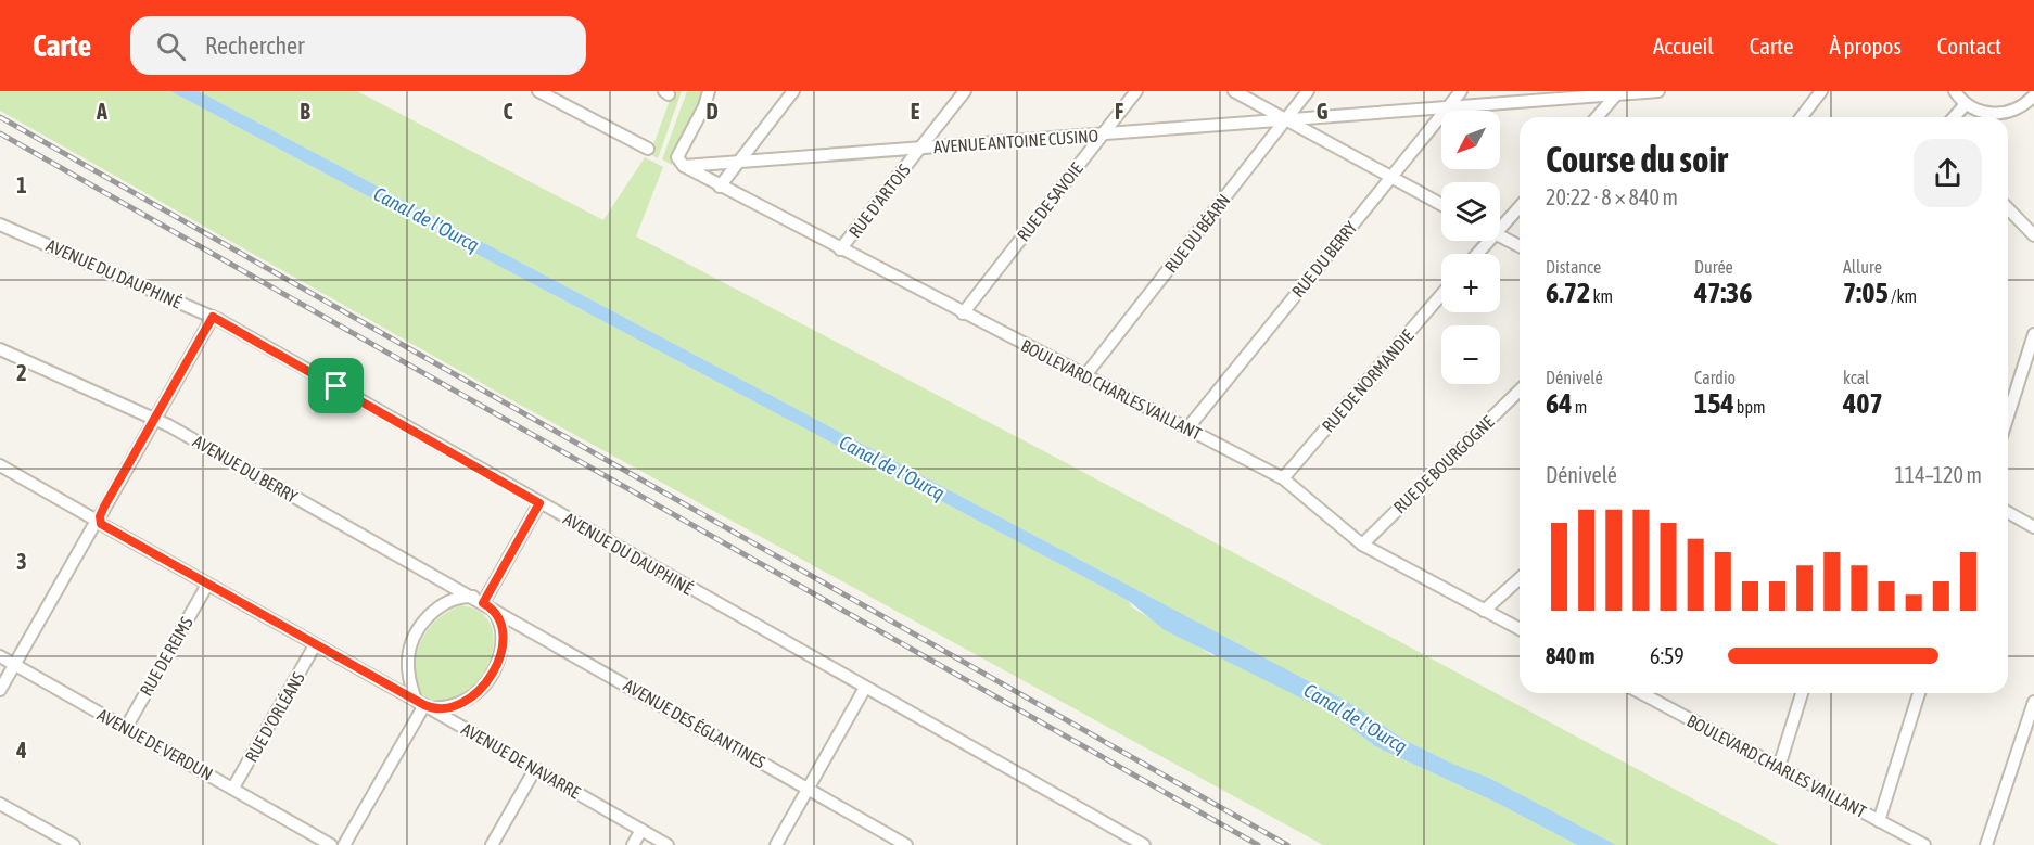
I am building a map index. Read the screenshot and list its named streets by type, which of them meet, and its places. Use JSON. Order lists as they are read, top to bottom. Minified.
{"streets":{"street":["AVENUE ANTOINE CUSINO","RUE D'ARTOIS","RUE DE SAVOIE","RUE DU BÉARN","RUE DU BERRY","AVENUE DU DAUPHINÉ","RUE DE NORMANDIE","BOULEVARD CHARLES VAILLANT","RUE DE BOURGOGNE","AVENUE DU BERRY","RUE DE REIMS","RUE D'ORLÉANS","AVENUE DES ÉGLANTINES","AVENUE DE VERDUN","AVENUE DE NAVARRE"]},"crossings":[["AVENUE ANTOINE CUSINO","RUE D'ARTOIS"],["AVENUE ANTOINE CUSINO","RUE DE SAVOIE"],["AVENUE ANTOINE CUSINO","RUE DU BÉARN"],["AVENUE ANTOINE CUSINO","RUE DU BERRY"],["AVENUE ANTOINE CUSINO","BOULEVARD CHARLES VAILLANT"],["RUE D'ARTOIS","BOULEVARD CHARLES VAILLANT"],["RUE DE SAVOIE","BOULEVARD CHARLES VAILLANT"],["RUE DU BÉARN","BOULEVARD CHARLES VAILLANT"],["RUE DU BERRY","BOULEVARD CHARLES VAILLANT"],["RUE DE NORMANDIE","BOULEVARD CHARLES VAILLANT"],["BOULEVARD CHARLES VAILLANT","RUE DE BOURGOGNE"],["AVENUE DU BERRY","AVENUE DES ÉGLANTINES"],["AVENUE DU BERRY","AVENUE DE NAVARRE"],["RUE DE REIMS","AVENUE DE VERDUN"],["RUE DE REIMS","AVENUE DE NAVARRE"],["RUE D'ORLÉANS","AVENUE DE VERDUN"],["RUE D'ORLÉANS","AVENUE DE NAVARRE"],["AVENUE DES ÉGLANTINES","AVENUE DE NAVARRE"]],"water":["Canal de l'Ourcq"],"north":"bottom left","page":{"header":"Carte","search":"Rechercher","nav":["Accueil","Carte","À propos","Contact"],"map_buttons":["+","−"],"heading":["Course du soir","20:22 · 8 × 840 m"],"stats":[["Distance","6.72 km"],["Durée","47:36"],["Allure","7:05 /km"],["Dénivelé","64 m"],["Cardio","154 bpm"],["kcal","407"]],"chart":["Dénivelé","114–120 m"],"list":[{"name":"840 m","note":"6:59"}]},"grid":{"columns":["A","B","C","D","E","F","G"],"rows":["1","2","3","4"]}}
